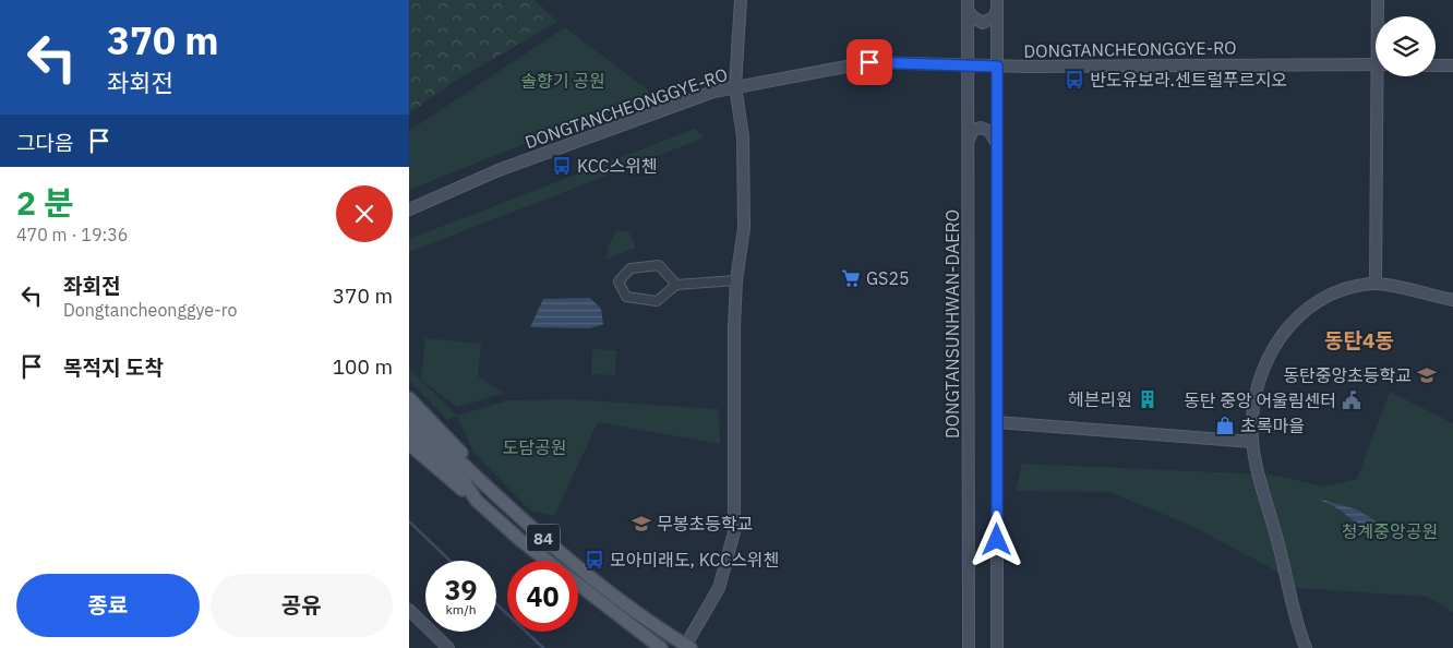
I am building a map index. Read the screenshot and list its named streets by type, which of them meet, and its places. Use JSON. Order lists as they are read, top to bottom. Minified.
{"streets":{"main road":["84"],"street":["DONGTANCHEONGGYE-RO","DONGTANSUNHWAN-DAERO"]},"crossings":[["DONGTANCHEONGGYE-RO","DONGTANSUNHWAN-DAERO"]],"districts":["동탄4동"],"parks":["솔향기 공원","도담공원","청계중앙공원"],"places":{"bus stop":["반도유보라.센트럴푸르지오","KCC스위첸","모아미래도, KCC스위첸"],"supermarket":["GS25"],"school or university":["동탄중앙초등학교","무봉초등학교"],"building":["헤븐리원"],"public building":["동탄 중앙 어울림센터"],"shop":["초록마을"]},"page":{"turn":["370 m","좌회전"],"then":"그다음","heading":["2 분","470 m · 19:36"],"list":[{"name":"좌회전","note":"Dongtancheonggye-ro","value":"370 m"},{"name":"목적지 도착","value":"100 m"}],"speed":"39 km/h","limit":"40","buttons":["종료","공유"]}}
